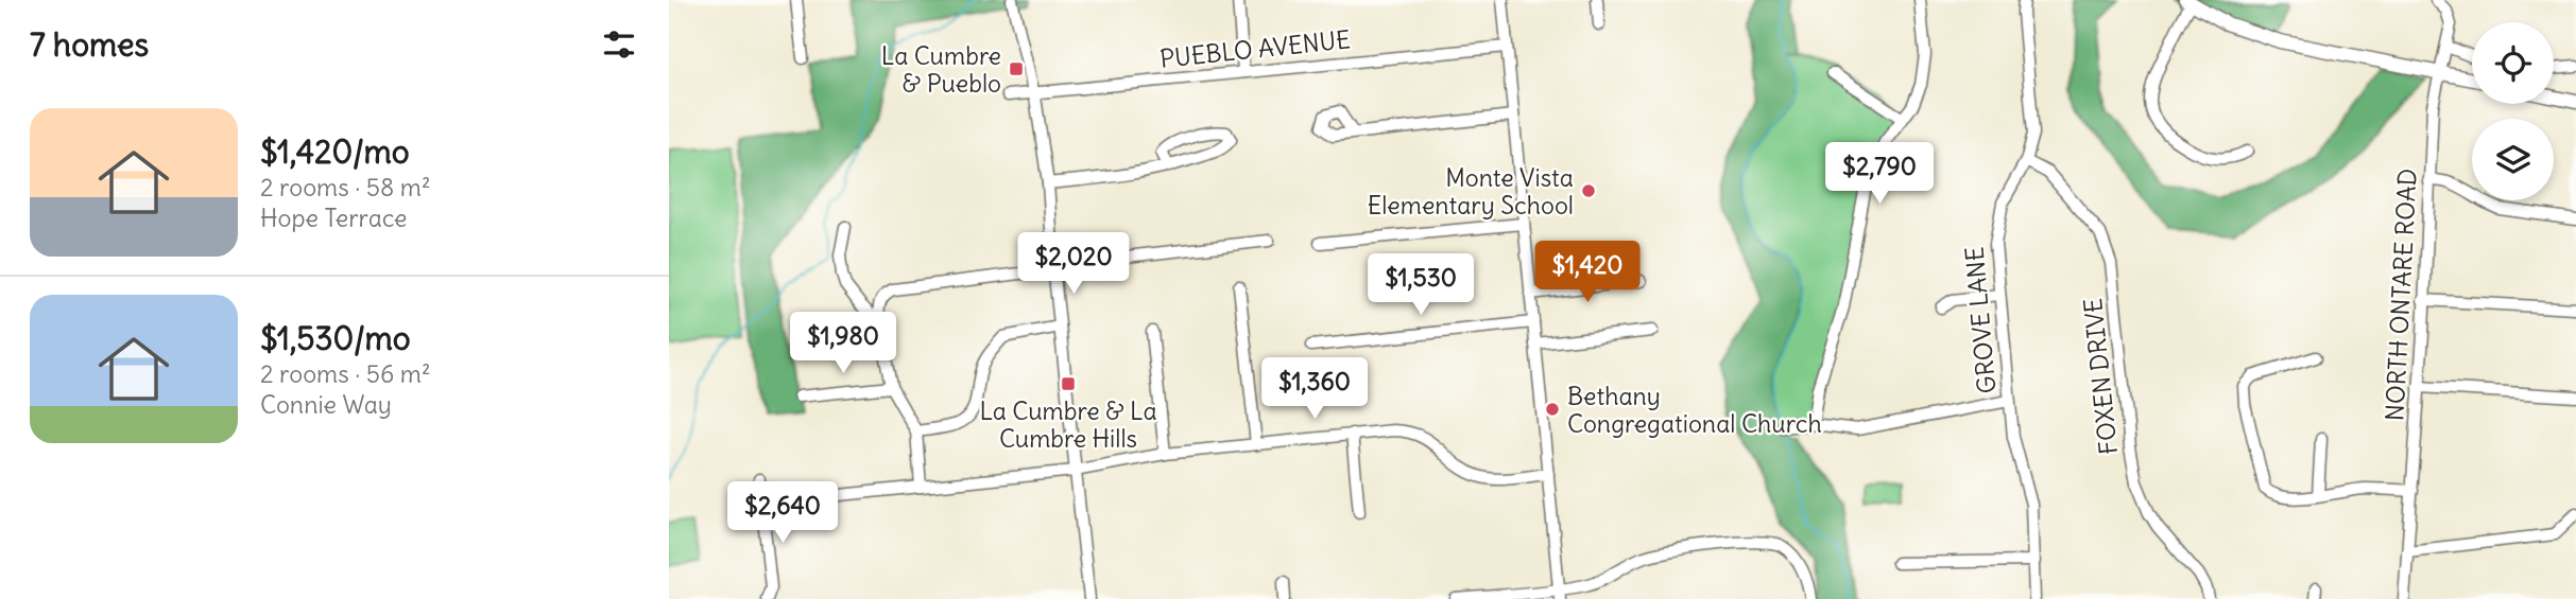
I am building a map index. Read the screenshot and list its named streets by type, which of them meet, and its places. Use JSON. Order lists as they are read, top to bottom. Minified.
{"streets":{"street":["PUEBLO AVENUE","NORTH ONTARE ROAD","GROVE LANE","FOXEN DRIVE"]},"crossings":[["GROVE LANE","FOXEN DRIVE"]],"places":{"transit":["La Cumbre & Pueblo","La Cumbre & La Cumbre Hills"],"other":["Monte Vista Elementary School","Bethany Congregational Church"]},"page":{"heading":"7 homes","list":[{"name":"$1,420/mo","note":"2 rooms · 58 m² · Hope Terrace"},{"name":"$1,530/mo","note":"2 rooms · 56 m² · Connie Way"}],"price":["$2,790","$2,020","$1,420","$1,530","$1,980","$1,360","$2,640"]}}
